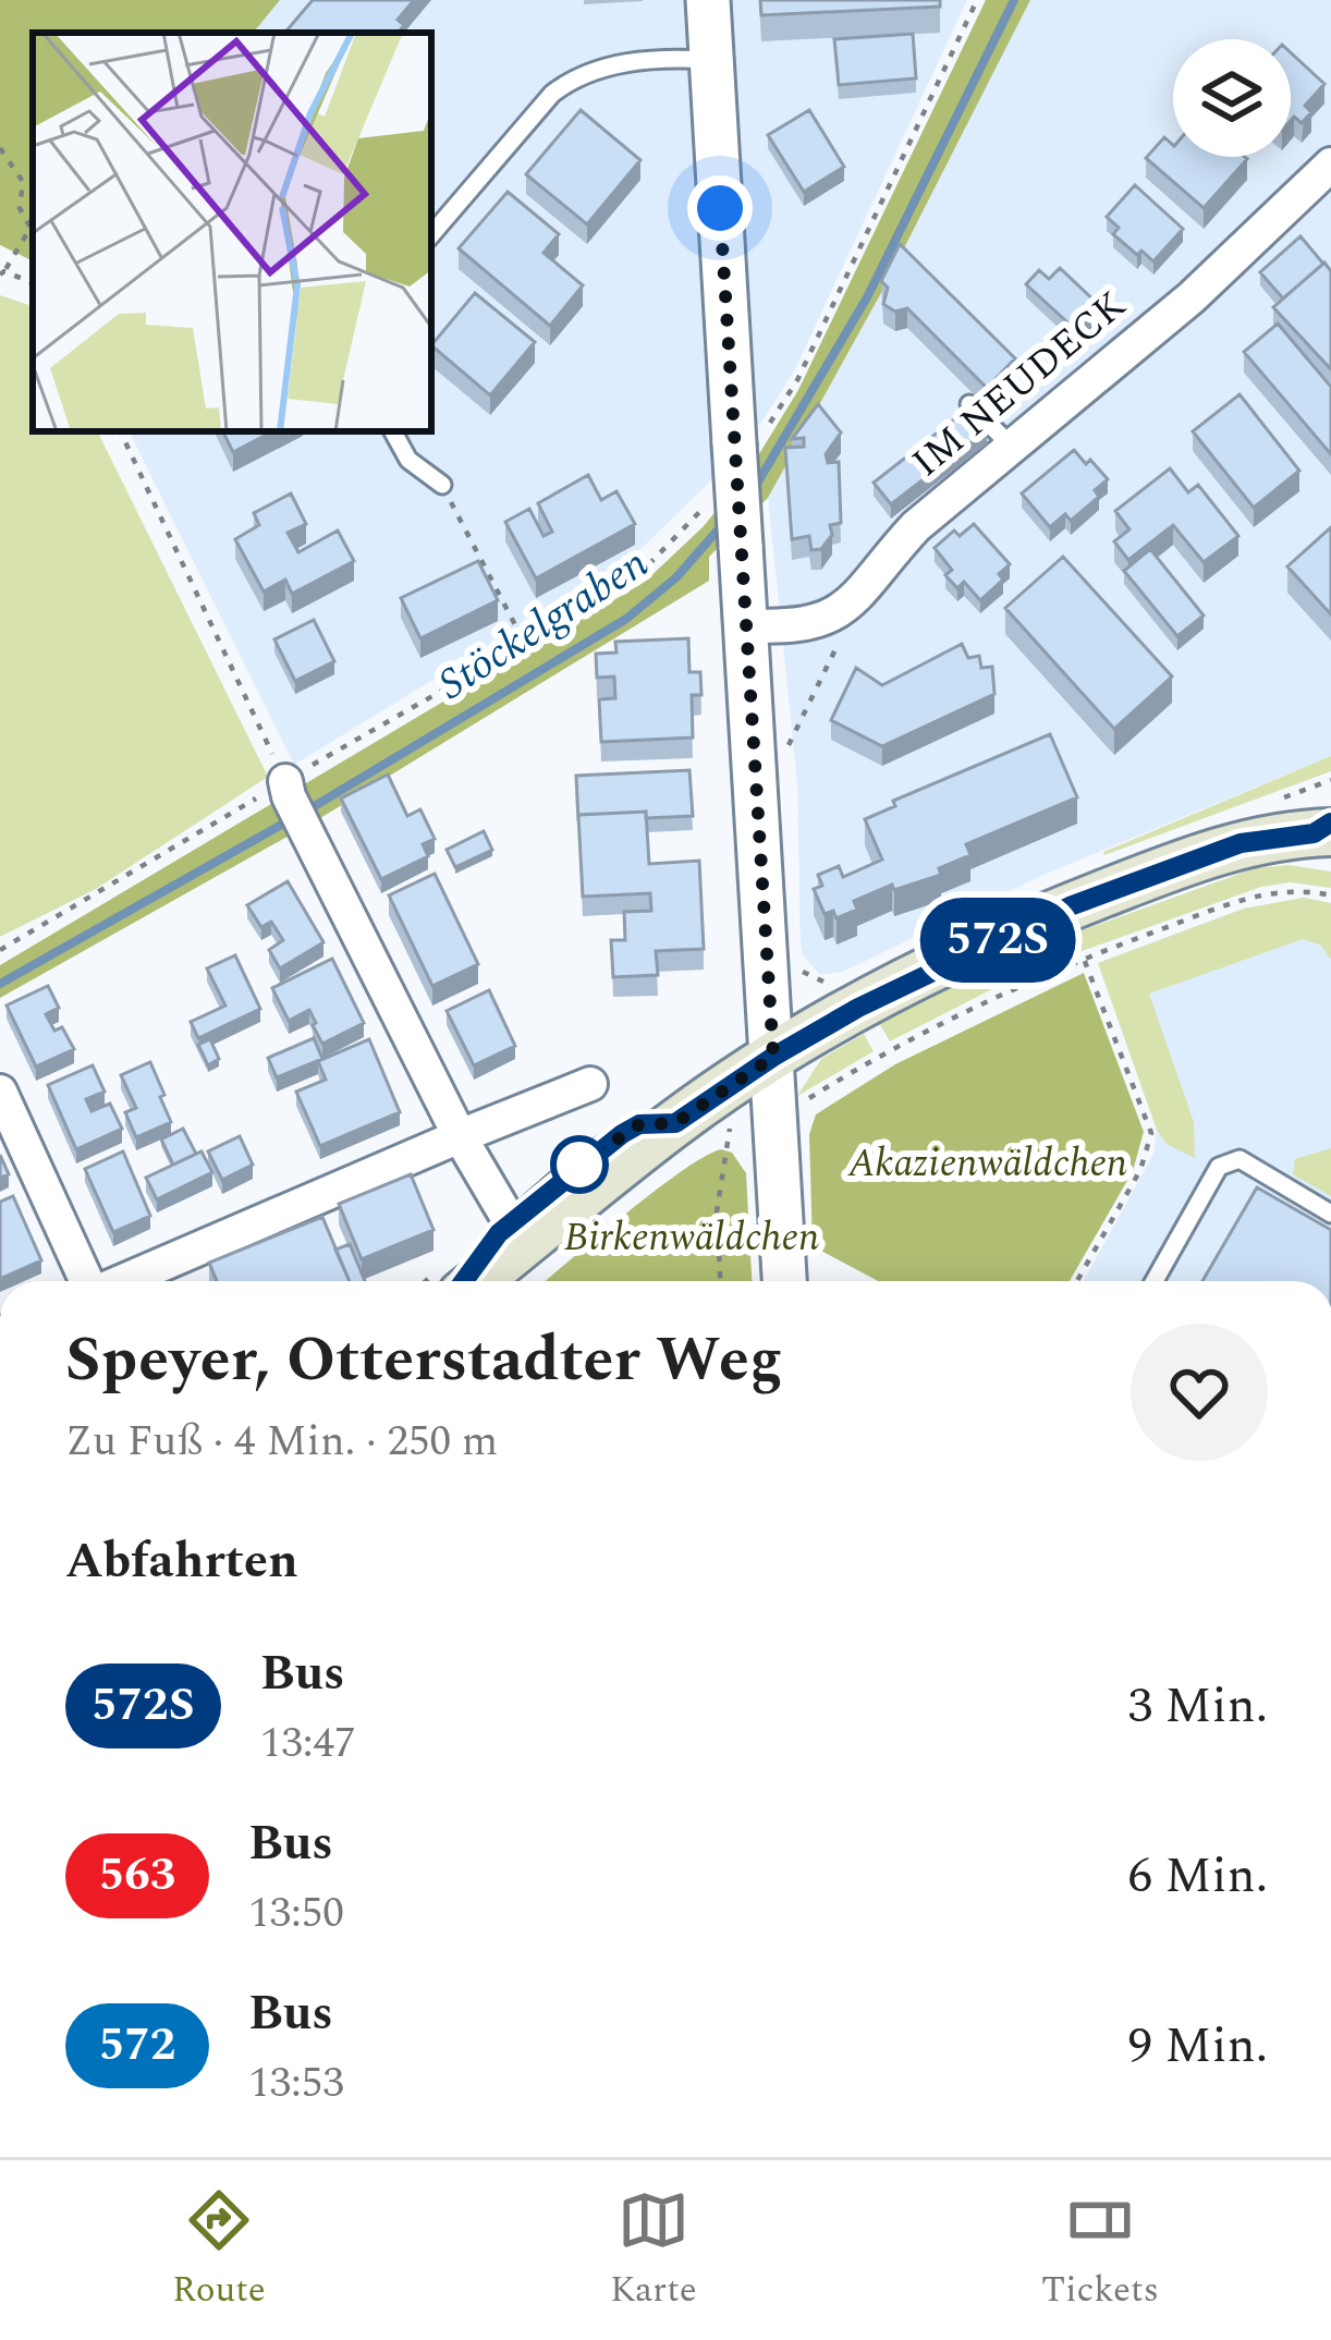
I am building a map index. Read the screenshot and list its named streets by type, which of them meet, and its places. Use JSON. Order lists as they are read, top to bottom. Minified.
{"streets":{"street":["IM NEUDECK"]},"water":["Stöckelgraben"],"parks":["Akazienwäldchen","Birkenwäldchen"],"lines":["bus line 572S"],"page":{"on_map":"572S","heading":[["Speyer, Otterstadter Weg","Zu Fuß · 4 Min. · 250 m"],"Abfahrten"],"list":[{"mark":"572S","name":"Bus","note":"13:47","value":"3 Min."},{"mark":"563","name":"Bus","note":"13:50","value":"6 Min."},{"mark":"572","name":"Bus","note":"13:53","value":"9 Min."}],"tabs":["Route","Karte","Tickets"]}}
